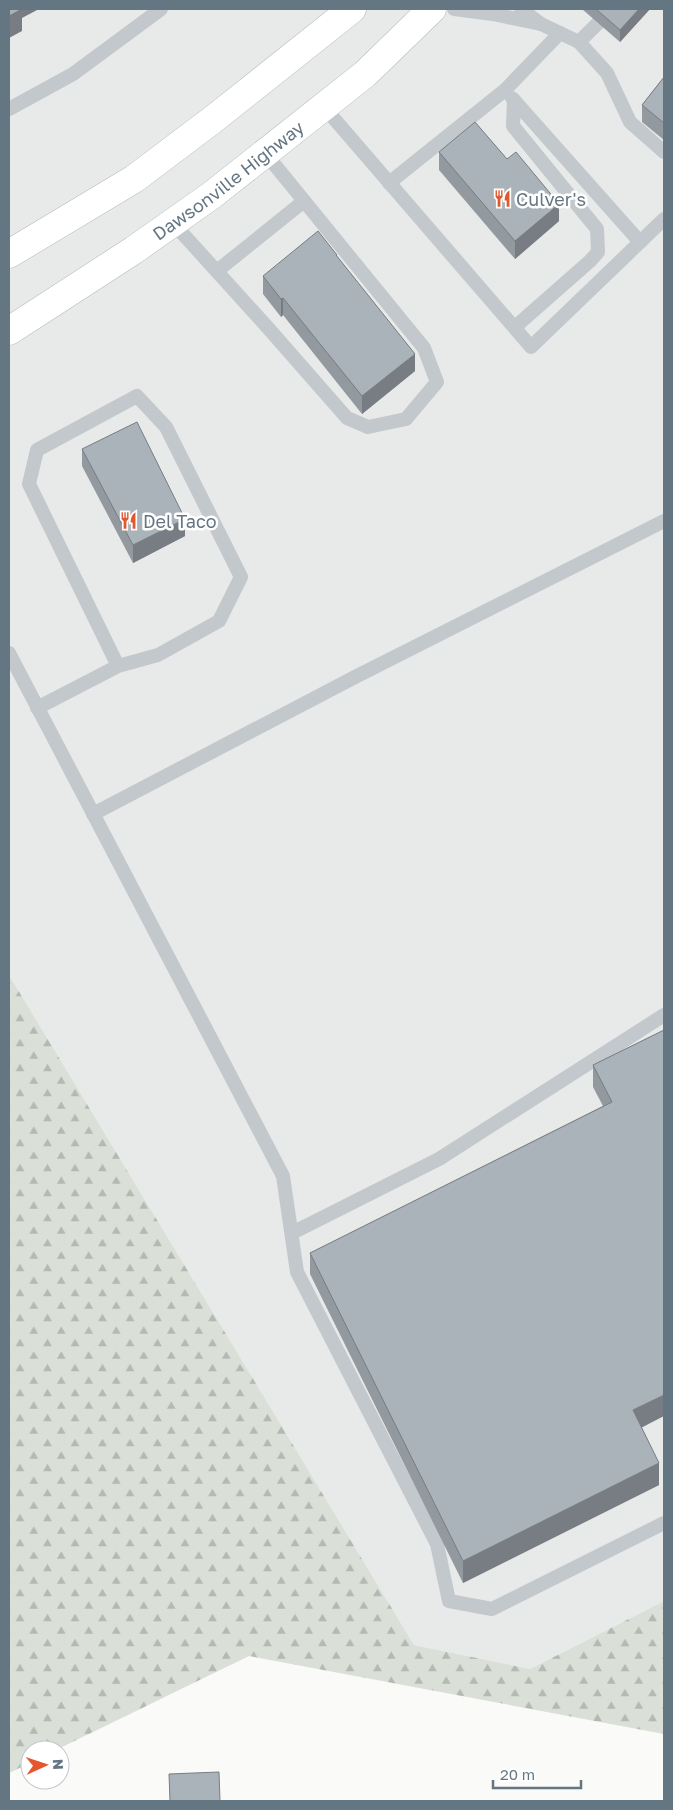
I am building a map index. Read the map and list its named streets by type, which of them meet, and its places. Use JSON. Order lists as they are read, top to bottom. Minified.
{"streets":{"main road":["Dawsonville Highway"]},"places":{"restaurant":["Culver's","Del Taco"]},"scale_bar":"20 m","north":"right"}
